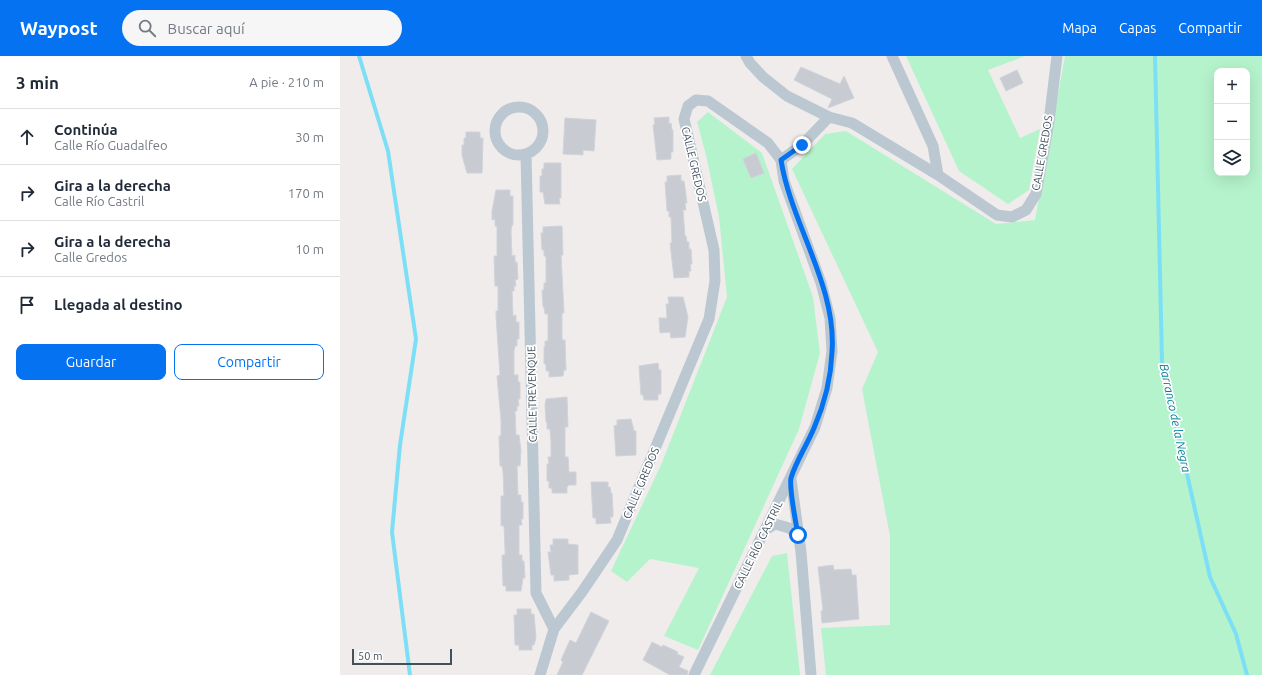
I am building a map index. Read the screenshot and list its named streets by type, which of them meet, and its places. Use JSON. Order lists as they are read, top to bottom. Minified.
{"streets":{"street":["CALLE GREDOS","CALLE TREVENQUE","CALLE RÍO CASTRIL"]},"crossings":[["CALLE GREDOS","CALLE TREVENQUE"],["CALLE GREDOS","CALLE RÍO CASTRIL"]],"water":["Barranco de la Negra"],"scale_bar":"50 m","page":{"header":"Waypost","search":"Buscar aquí","nav":["Mapa","Capas","Compartir"],"heading":["3 min","A pie · 210 m"],"map_buttons":["+","−"],"list":[["Continúa","Calle Río Guadalfeo","30 m"],["Gira a la derecha","Calle Río Castril","170 m"],["Gira a la derecha","Calle Gredos","10 m"],"Llegada al destino"],"buttons":["Guardar","Compartir"],"scale":"50 m"}}
